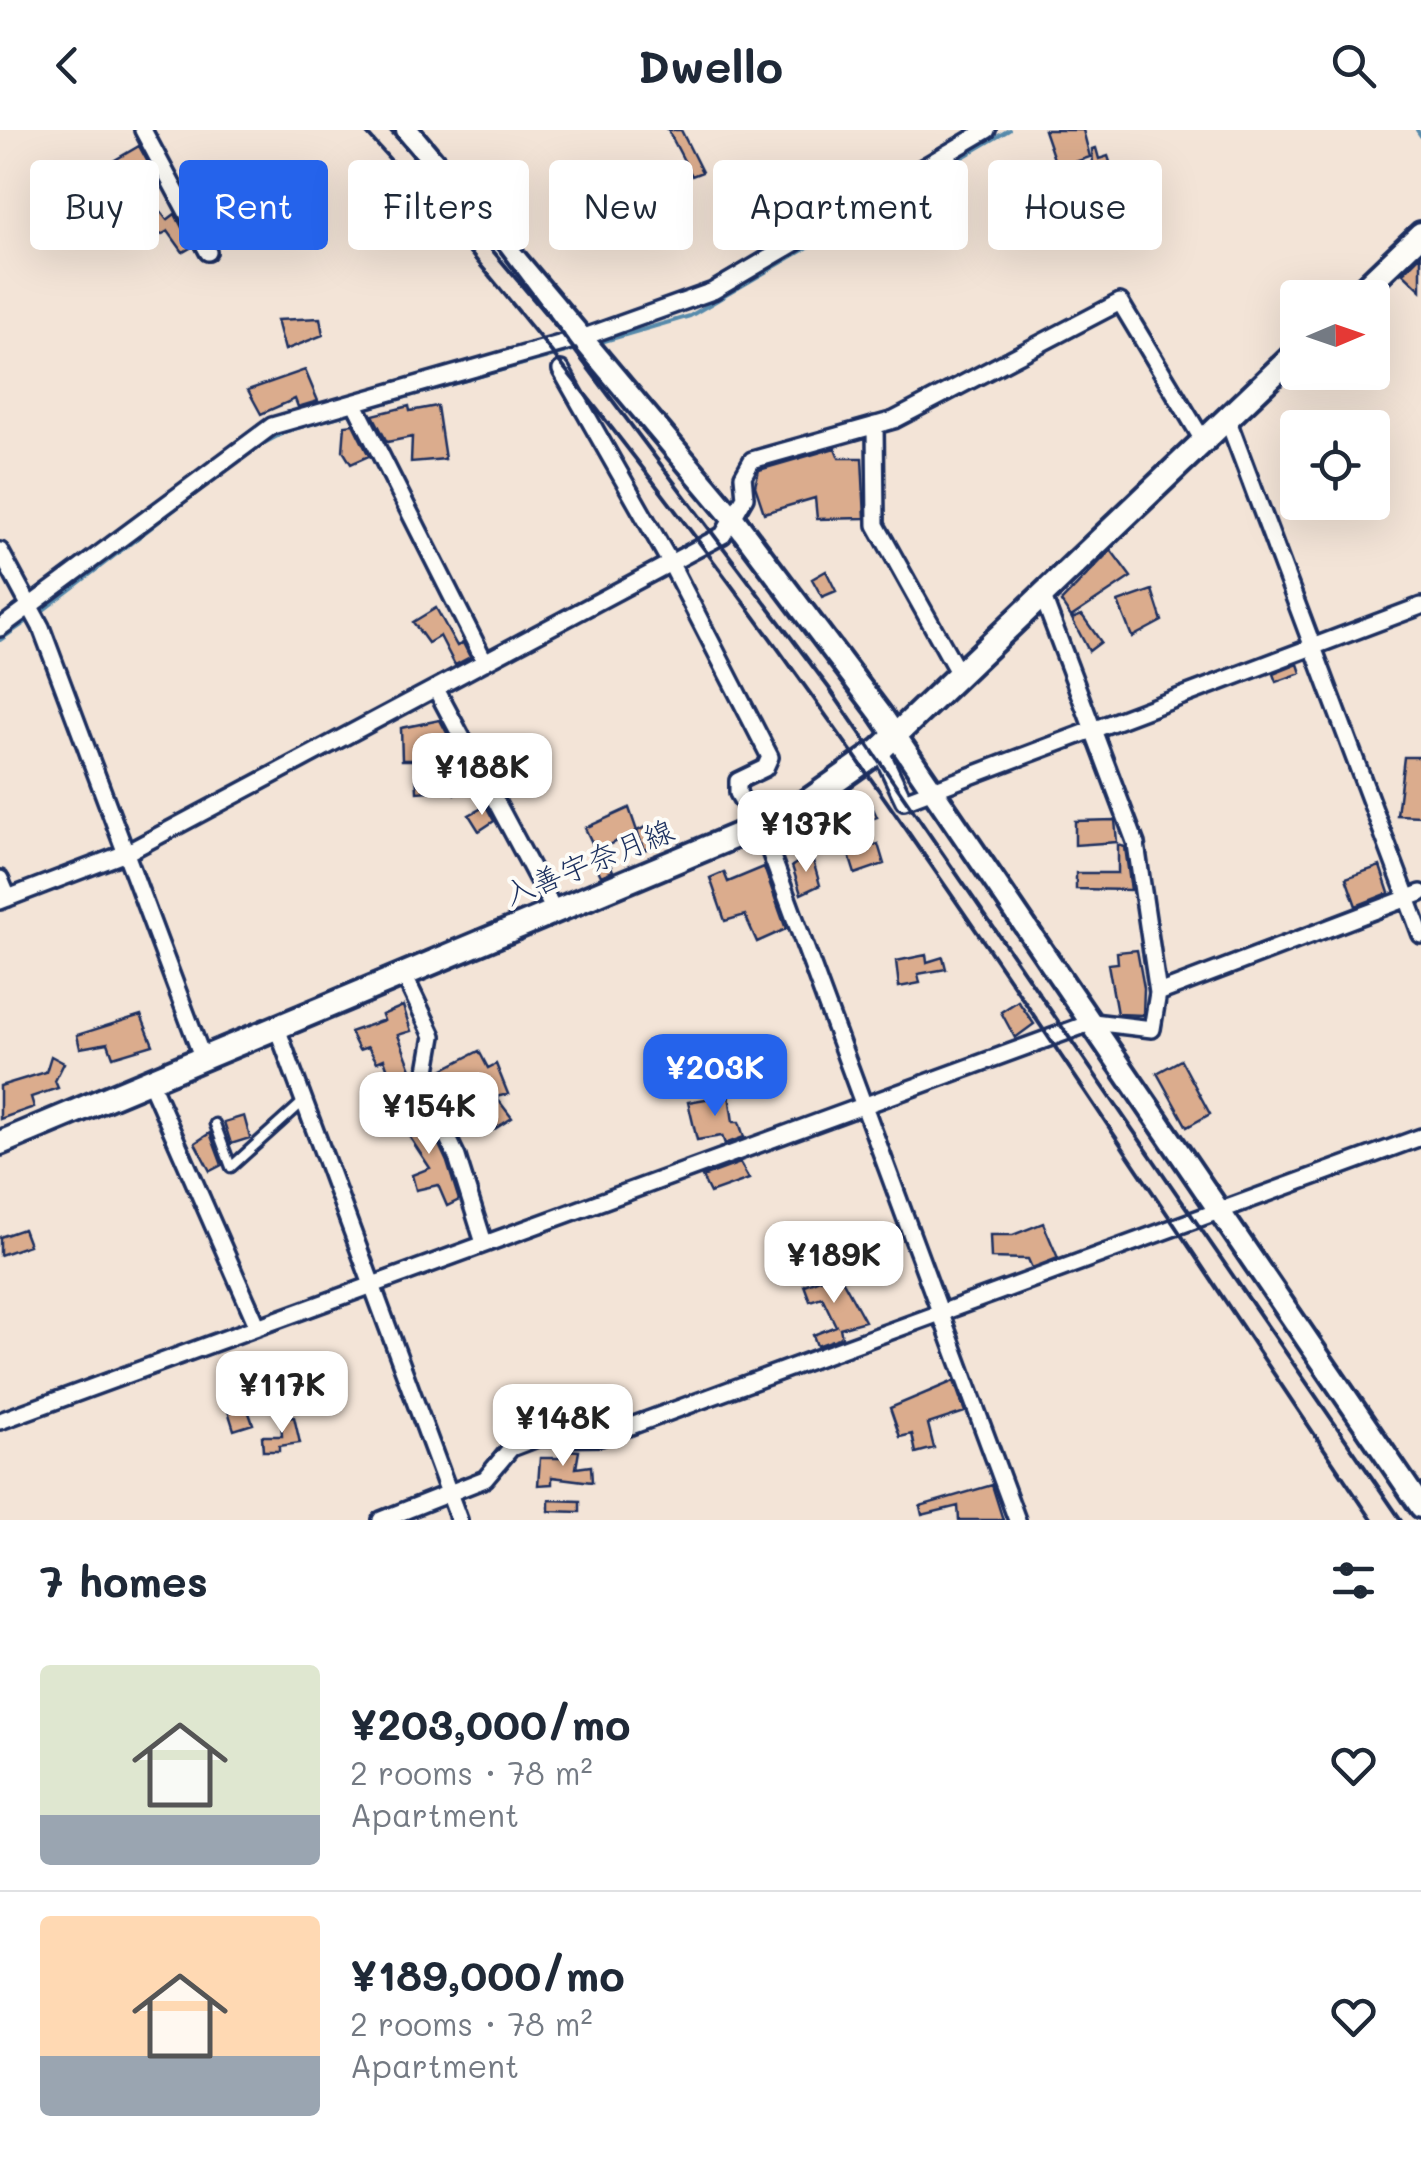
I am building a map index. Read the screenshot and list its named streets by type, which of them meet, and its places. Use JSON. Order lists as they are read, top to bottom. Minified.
{"streets":{"main road":["入善宇奈月線"]},"north":"right","page":{"header":"Dwello","chip":["Buy","Rent","Filters","New","Apartment","House"],"price":["¥188K","¥137K","¥203K","¥154K","¥189K","¥117K","¥148K"],"heading":"7 homes","list":[{"name":"¥203,000/mo","note":"2 rooms · 78 m² · Apartment"},{"name":"¥189,000/mo","note":"2 rooms · 78 m² · Apartment"}]}}
